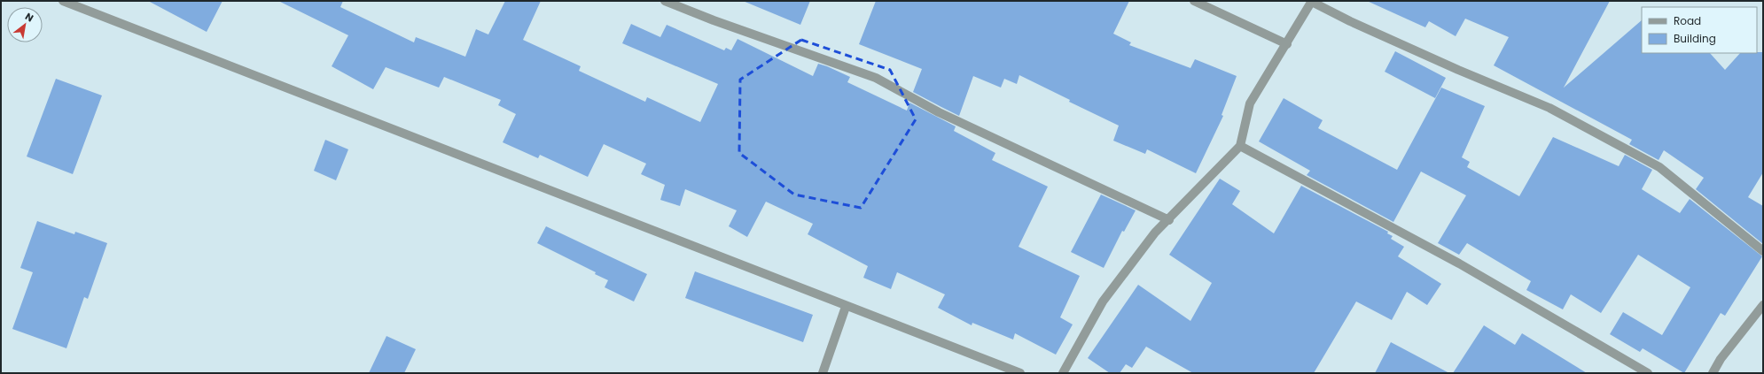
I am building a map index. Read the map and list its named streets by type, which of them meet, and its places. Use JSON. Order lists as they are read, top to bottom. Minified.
{"legend":["Road","Building"],"north":"top right"}
